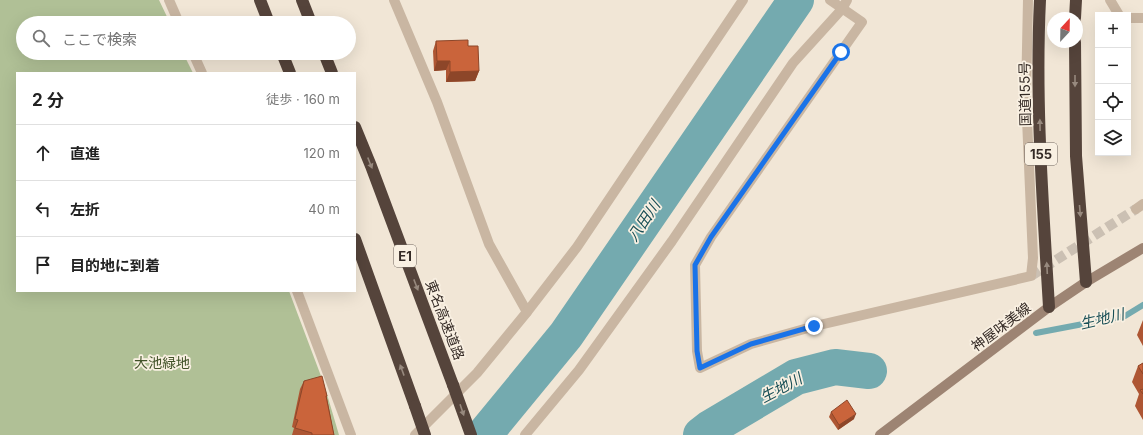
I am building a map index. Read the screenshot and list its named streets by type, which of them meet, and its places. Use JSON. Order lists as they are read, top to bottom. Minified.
{"streets":{"highway":["国道155号","155","E1","東名高速道路"],"main road":["神屋味美線"]},"crossings":[["国道155号","神屋味美線"],["155","神屋味美線"]],"water":["八田川","生地川"],"parks":["大池緑地"],"north":"top","page":{"map_buttons":["+","−"],"search":"ここで検索","heading":["2 分","徒歩 · 160 m"],"list":[["直進","120 m"],["左折","40 m"],"目的地に到着"]}}
